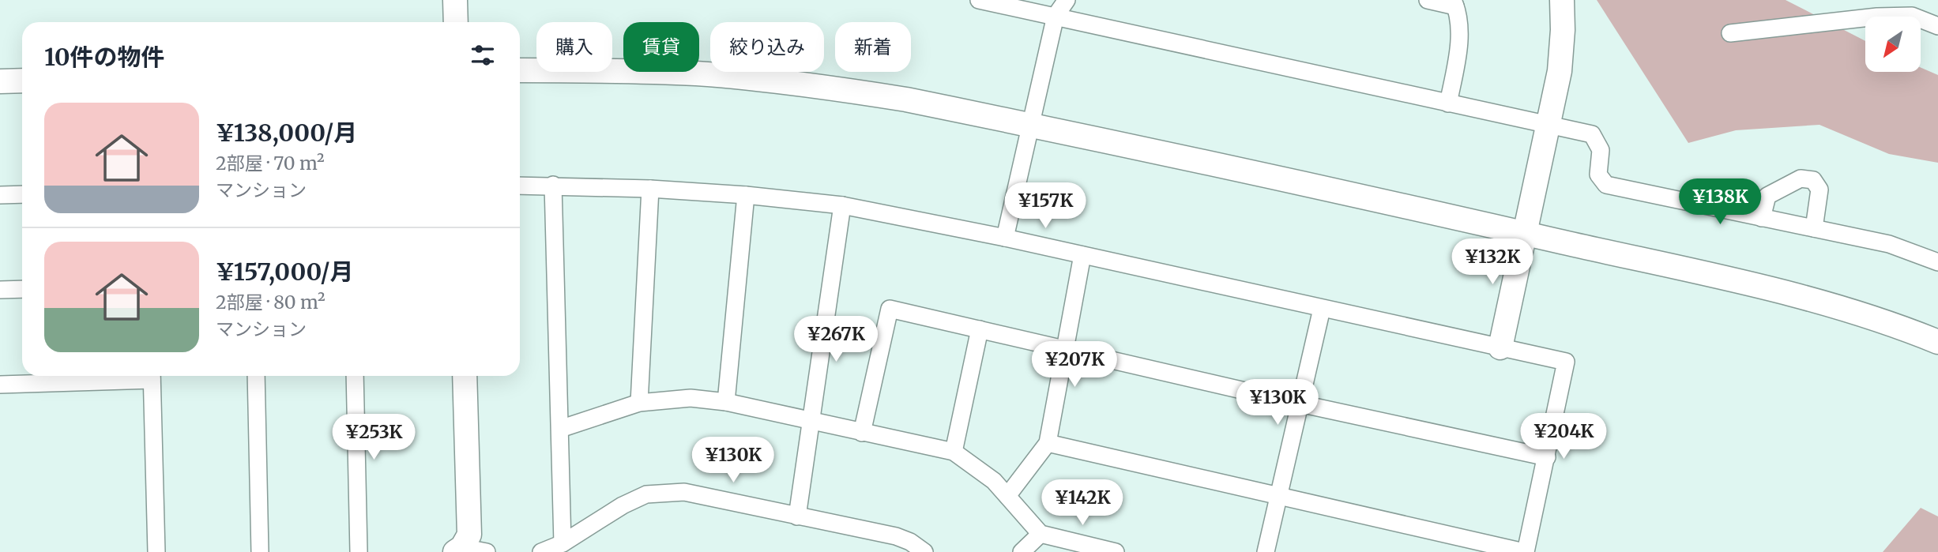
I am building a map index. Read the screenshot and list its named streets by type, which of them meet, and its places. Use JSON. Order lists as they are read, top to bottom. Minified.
{"north":"bottom left","page":{"chip":["購入","賃貸","絞り込み","新着"],"heading":"10件の物件","list":[{"name":"¥138,000/月","note":"2部屋 · 70 m² · マンション"},{"name":"¥157,000/月","note":"2部屋 · 80 m² · マンション"}],"price":["¥138K","¥157K","¥132K","¥267K","¥207K","¥130K","¥204K","¥253K","¥130K","¥142K"]}}
